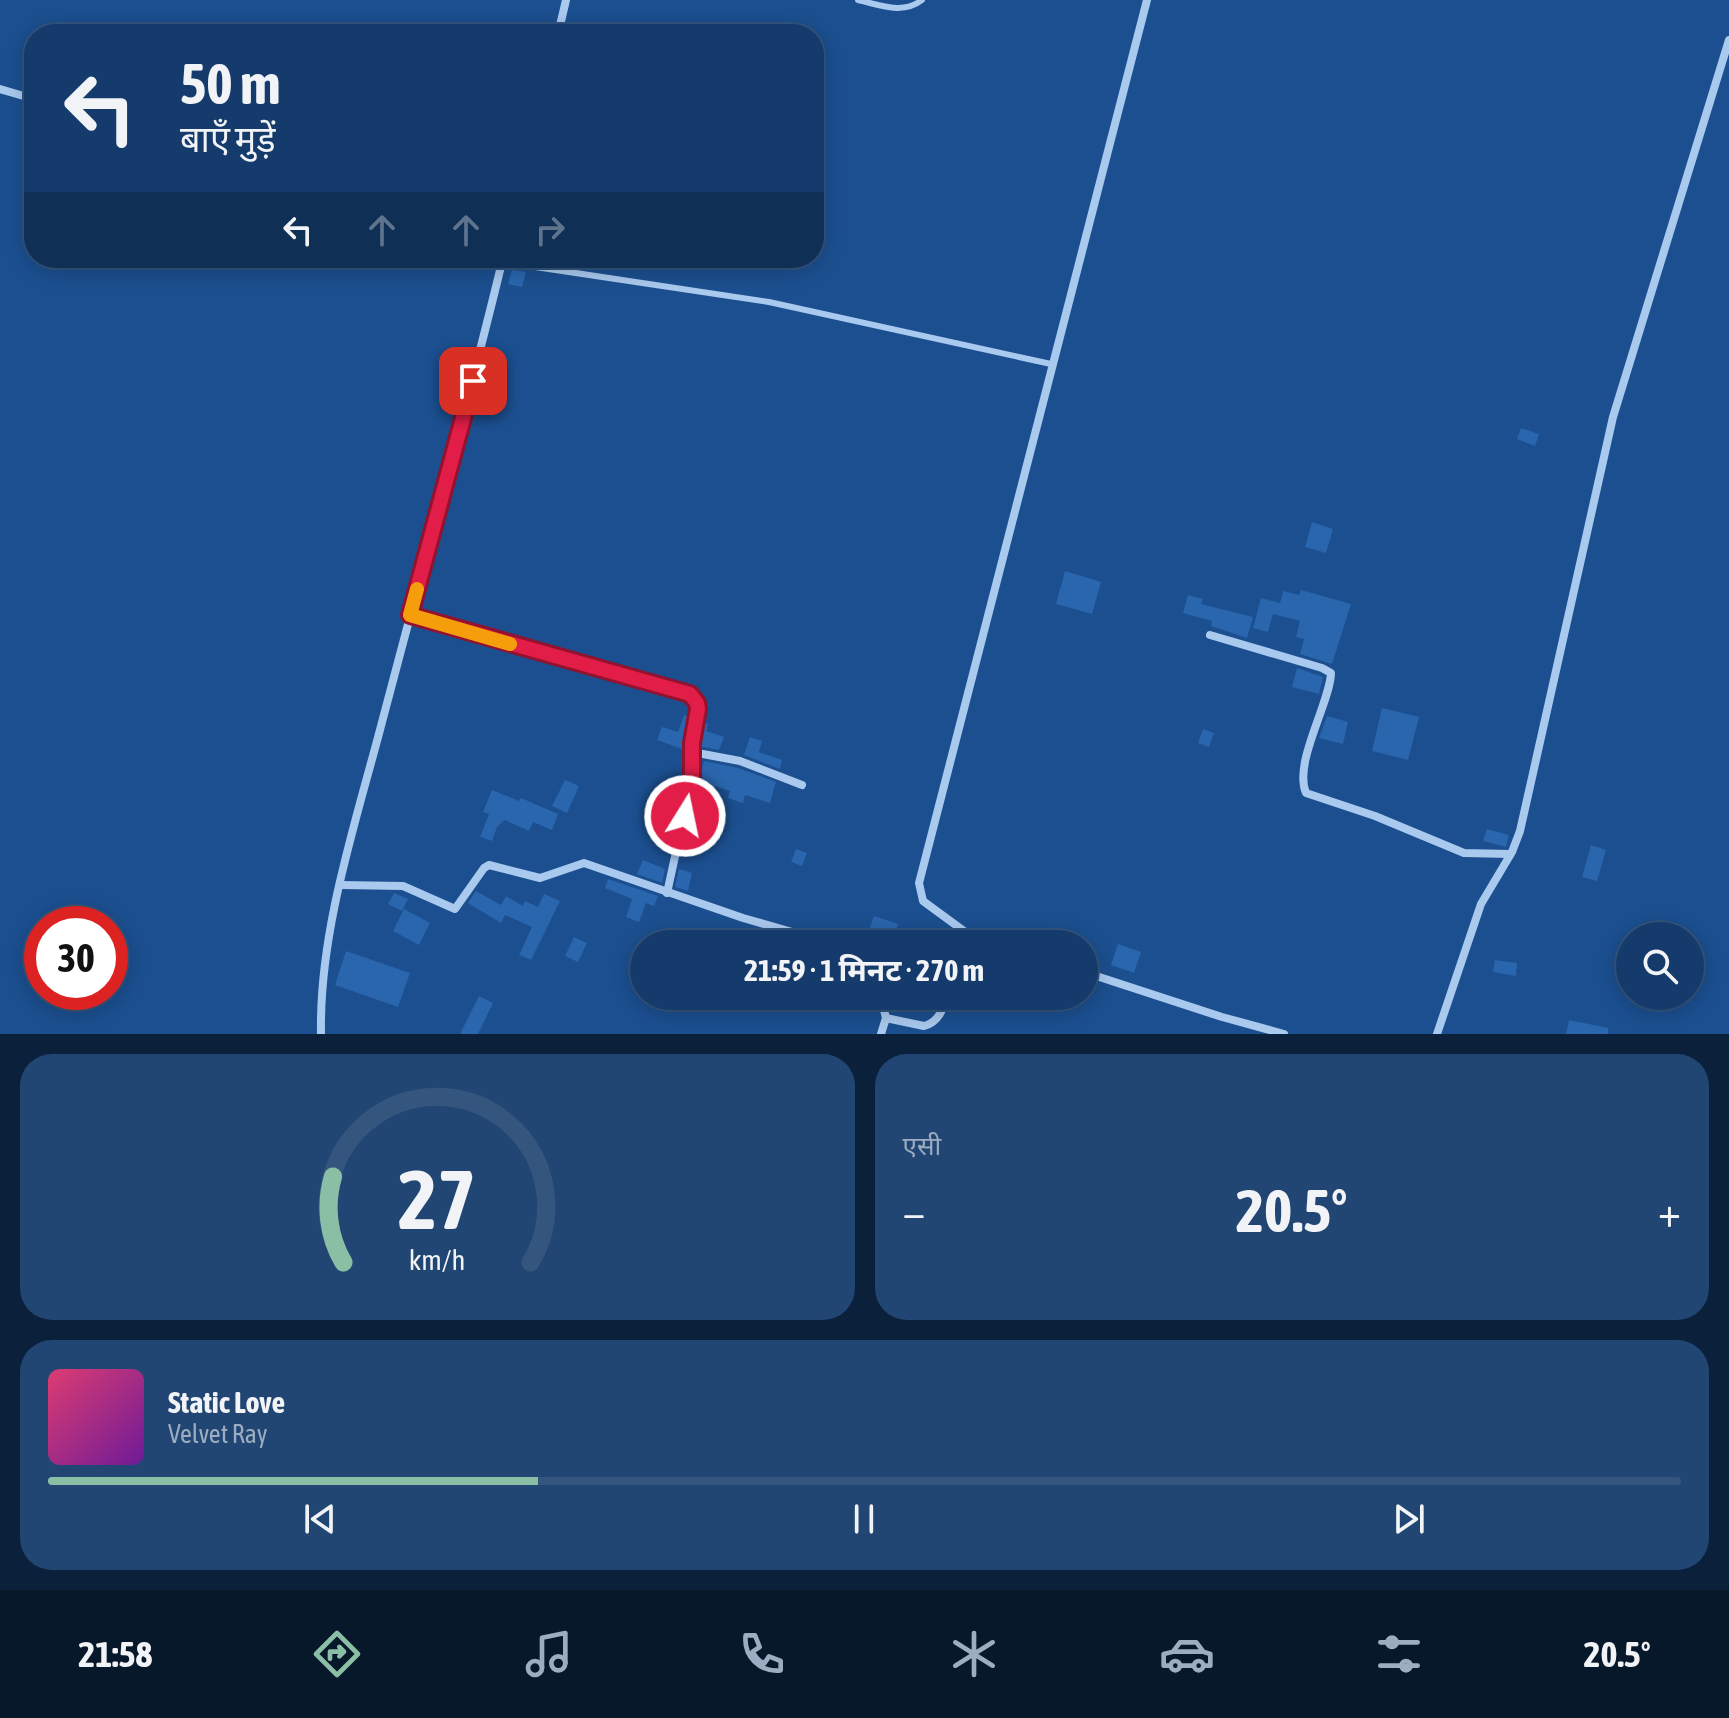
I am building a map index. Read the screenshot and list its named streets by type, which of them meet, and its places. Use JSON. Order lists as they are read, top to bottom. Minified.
{"page":{"turn":["50 m","बाएँ मुड़ें"],"limit":"30","trip":"21:59 · 1 मिनट · 270 m","tile":"एसी","heat":["−","20.5°","+"],"song":["Static Love","Velvet Ray"],"tabs":["21:58","20.5°"],"gauge":["27","km/h"]}}
